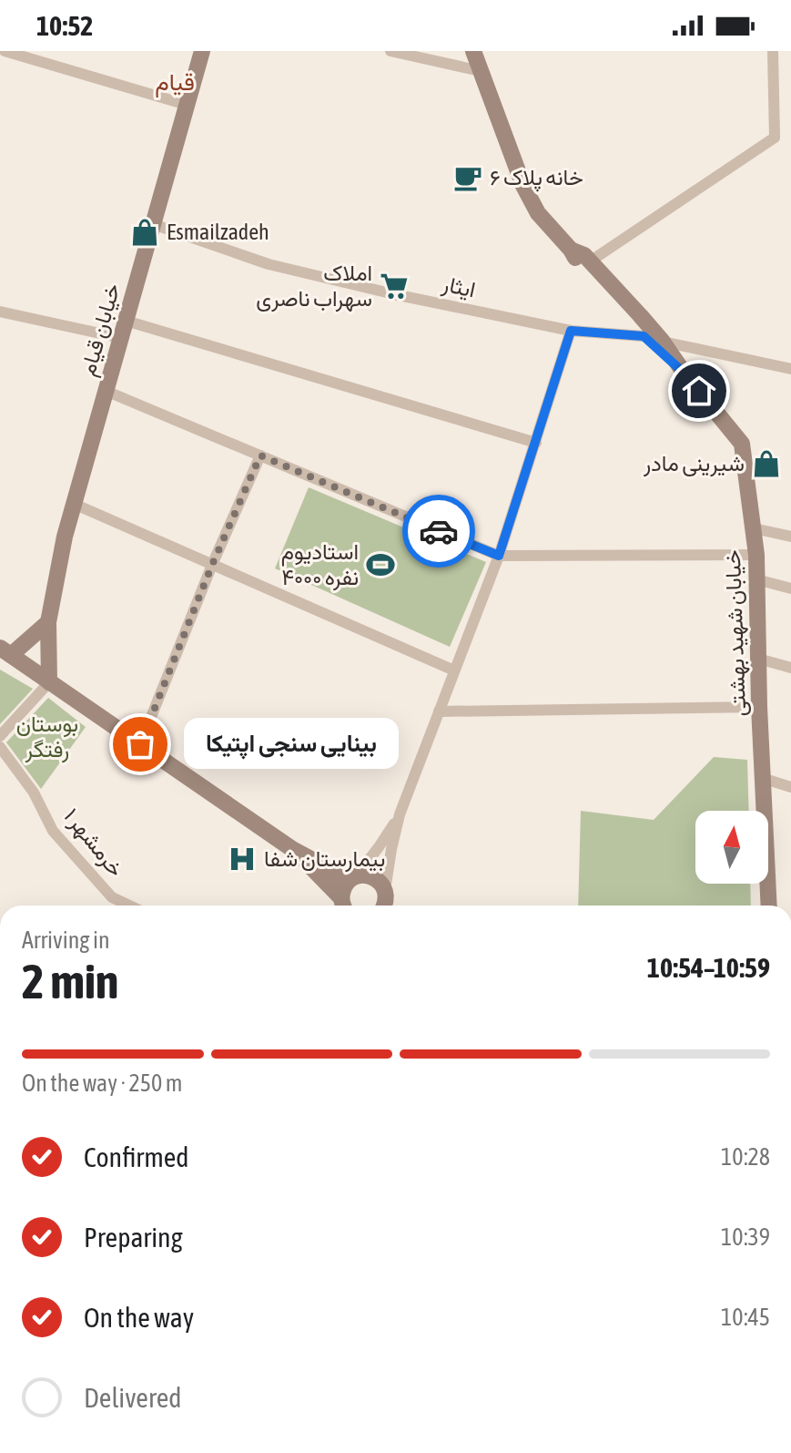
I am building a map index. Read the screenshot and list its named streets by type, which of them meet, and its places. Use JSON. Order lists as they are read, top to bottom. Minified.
{"streets":{"main road":["خیابان قیام","خیابان شهید بهشتی"],"street":["ایثار","خرمشهر ۱"]},"crossings":[["ایثار","خیابان قیام"],["ایثار","خیابان شهید بهشتی"]],"districts":["قیام"],"parks":["بوستان رفتگر"],"places":{"cafe":["خانه پلاک ۶"],"shop":["Esmailzadeh","شیرینی مادر"],"supermarket":["املاک سهراب ناصری"],"sports":["استادیوم ۴۰۰۰ نفره"],"other":["بینایی سنجی اپتیکا"],"hospital":["بیمارستان شفا"]},"north":"top","page":{"status":"10:52","bubble":"بینایی سنجی اپتیکا","heading":["2 min","Arriving in","10:54–10:59"],"bar":"On the way · 250 m","list":[["Confirmed","10:28"],["Preparing","10:39"],["On the way","10:45"],"Delivered"]}}
